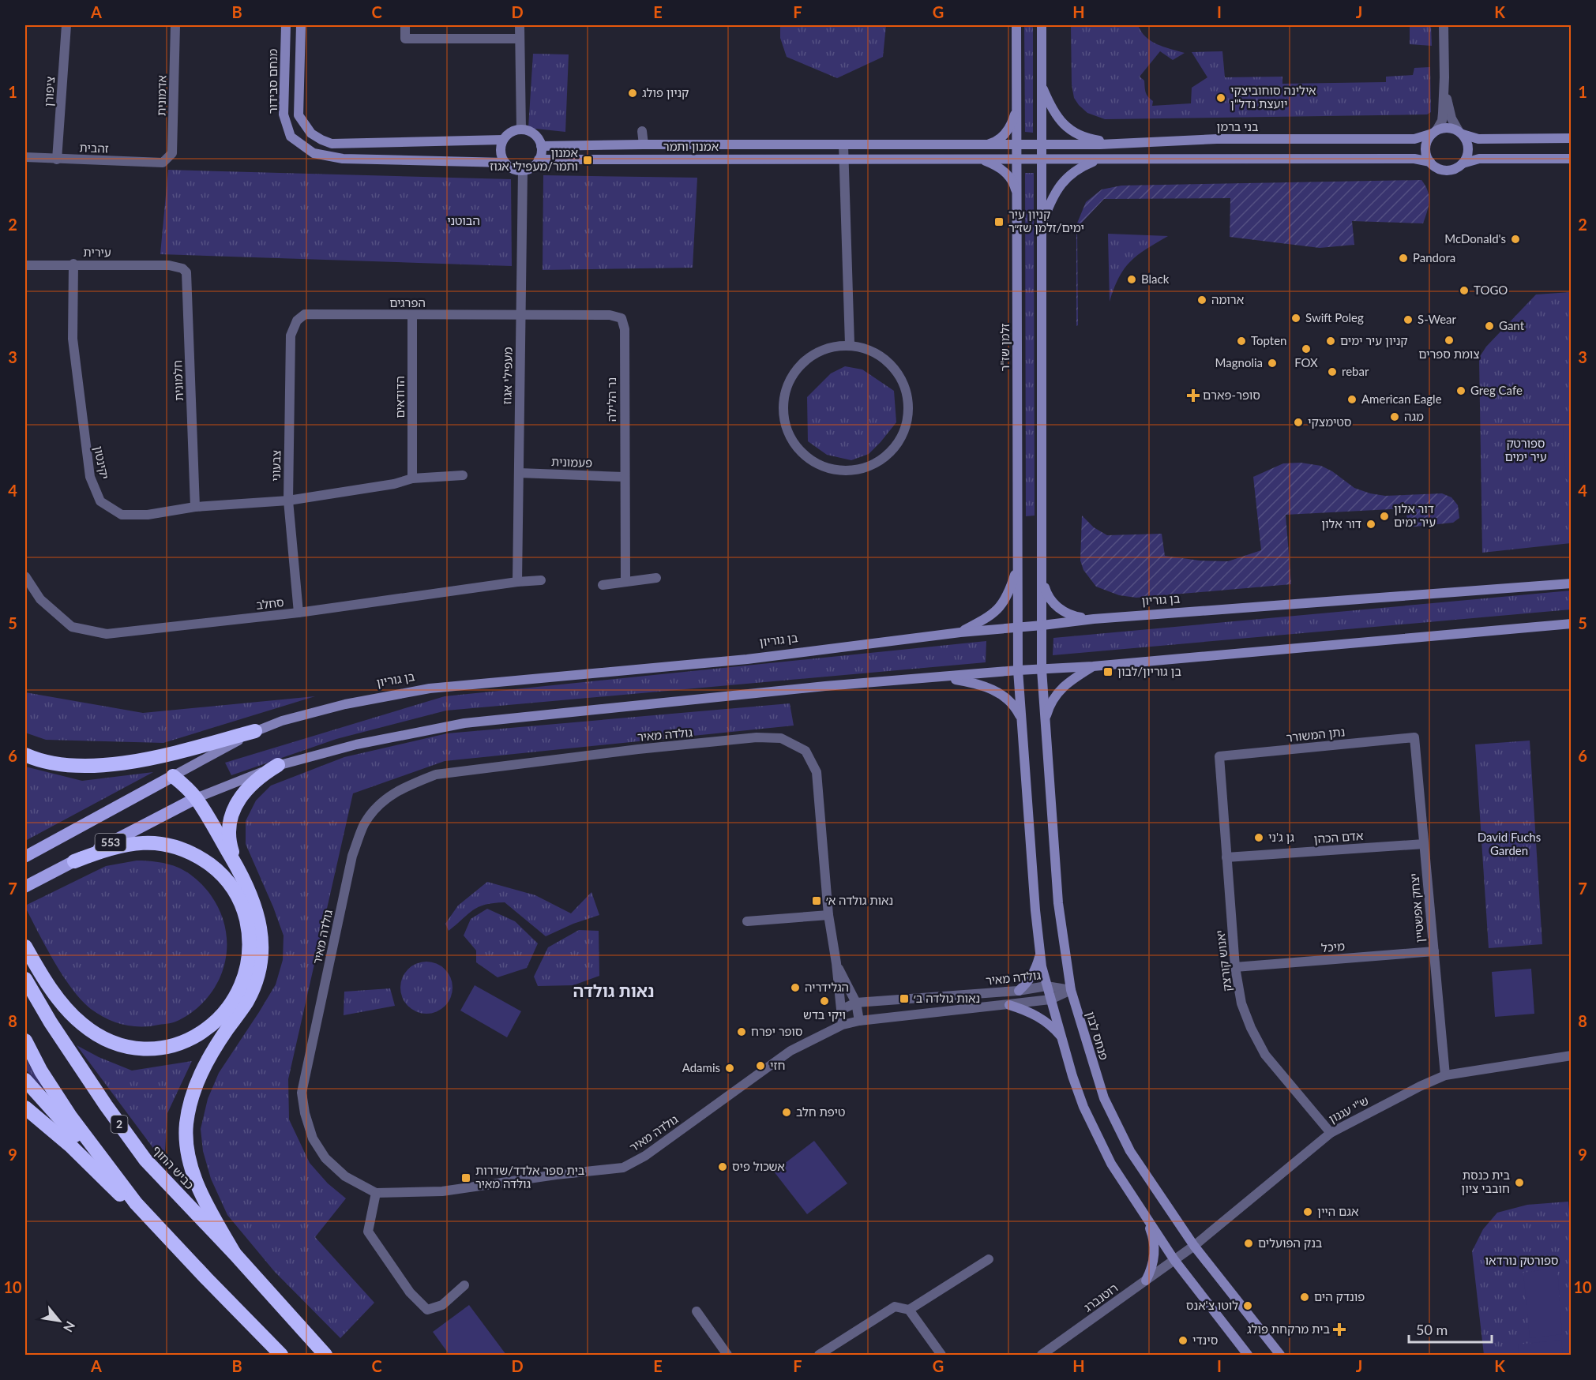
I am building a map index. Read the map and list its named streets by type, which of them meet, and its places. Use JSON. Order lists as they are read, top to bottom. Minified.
{"streets":{"highway":["2","כביש החוף"],"main road":["מנחם סבידור","בני ברמן","אמנון ותמר","זלמן שז\"ר","בן גוריון","553","פנחס לבון"],"street":["ציפורן","אדמונית","זהבית","עירית","הפרגים","מעפילי אגוז","חלמונית","הדודאים","נר הלילה","יקינטון","פעמונית","צבעוני","סחלב","גולדה מאיר","נתן המשורר","אדם הכהן","יצחק אפשטיין","מיכל","יאנוש קורצק","ש\"י עגנון","רוטנברג"]},"crossings":[["מנחם סבידור","אמנון ותמר"],["מנחם סבידור","מעפילי אגוז"],["ציפורן","זהבית"],["אדמונית","זהבית"],["בני ברמן","אמנון ותמר"],["אמנון ותמר","זלמן שז\"ר"],["אמנון ותמר","מעפילי אגוז"],["עירית","חלמונית"],["עירית","יקינטון"],["הפרגים","מעפילי אגוז"],["הפרגים","הדודאים"],["הפרגים","נר הלילה"],["הפרגים","צבעוני"],["זלמן שז\"ר","בן גוריון"],["מעפילי אגוז","נר הלילה"],["מעפילי אגוז","פעמונית"],["מעפילי אגוז","סחלב"],["חלמונית","יקינטון"],["נר הלילה","פעמונית"],["יקינטון","צבעוני"],["צבעוני","סחלב"],["גולדה מאיר","פנחס לבון"],["נתן המשורר","יצחק אפשטיין"],["נתן המשורר","יאנוש קורצק"],["אדם הכהן","יצחק אפשטיין"],["אדם הכהן","יאנוש קורצק"],["יצחק אפשטיין","מיכל"],["יצחק אפשטיין","ש\"י עגנון"],["מיכל","יאנוש קורצק"],["יאנוש קורצק","ש\"י עגנון"],["פנחס לבון","ש\"י עגנון"],["ש\"י עגנון","רוטנברג"]],"districts":["נאות גולדה"],"parks":["הבוטני","ספורטק עיר ימים","David Fuchs Garden","ספורטק נורדאו"],"places":{"other":["קניון פולג","אילינה סוחוביצקי יועצת נדל\"ן","McDonald's","Pandora","Black","TOGO","ארומה","Swift Poleg","S-Wear","Gant","צומת ספרים","Topten","קניון עיר ימים","FOX","Magnolia","rebar","Greg Cafe","American Eagle","מגה","סטימצקי","דור אלון עיר ימים","דור אלון","גן ג'ני","הגלידריה","ויקי בדש","סופר יפרח","חזי","Adamis","טיפת חלב","אשכול פיס","בית כנסת חובבי ציון","אגם היין","בנק הפועלים","פונדק הים","לוטו צ'אנס","סינדי"],"transit":["אמנון ותמר/מעפילי אגוז","קניון עיר ימים/זלמן שז״ר","בן גוריון/לבון","נאות גולדה א׳","נאות גולדה ב׳","בית ספר אלדד/שדרות גולדה מאיר"],"health":["סופר-פארם","בית מרקחת פולג"]},"scale_bar":"50 m","north":"bottom right","grid":{"columns":["A","B","C","D","E","F","G","H","I","J","K"],"rows":["1","2","3","4","5","6","7","8","9","10"]}}
